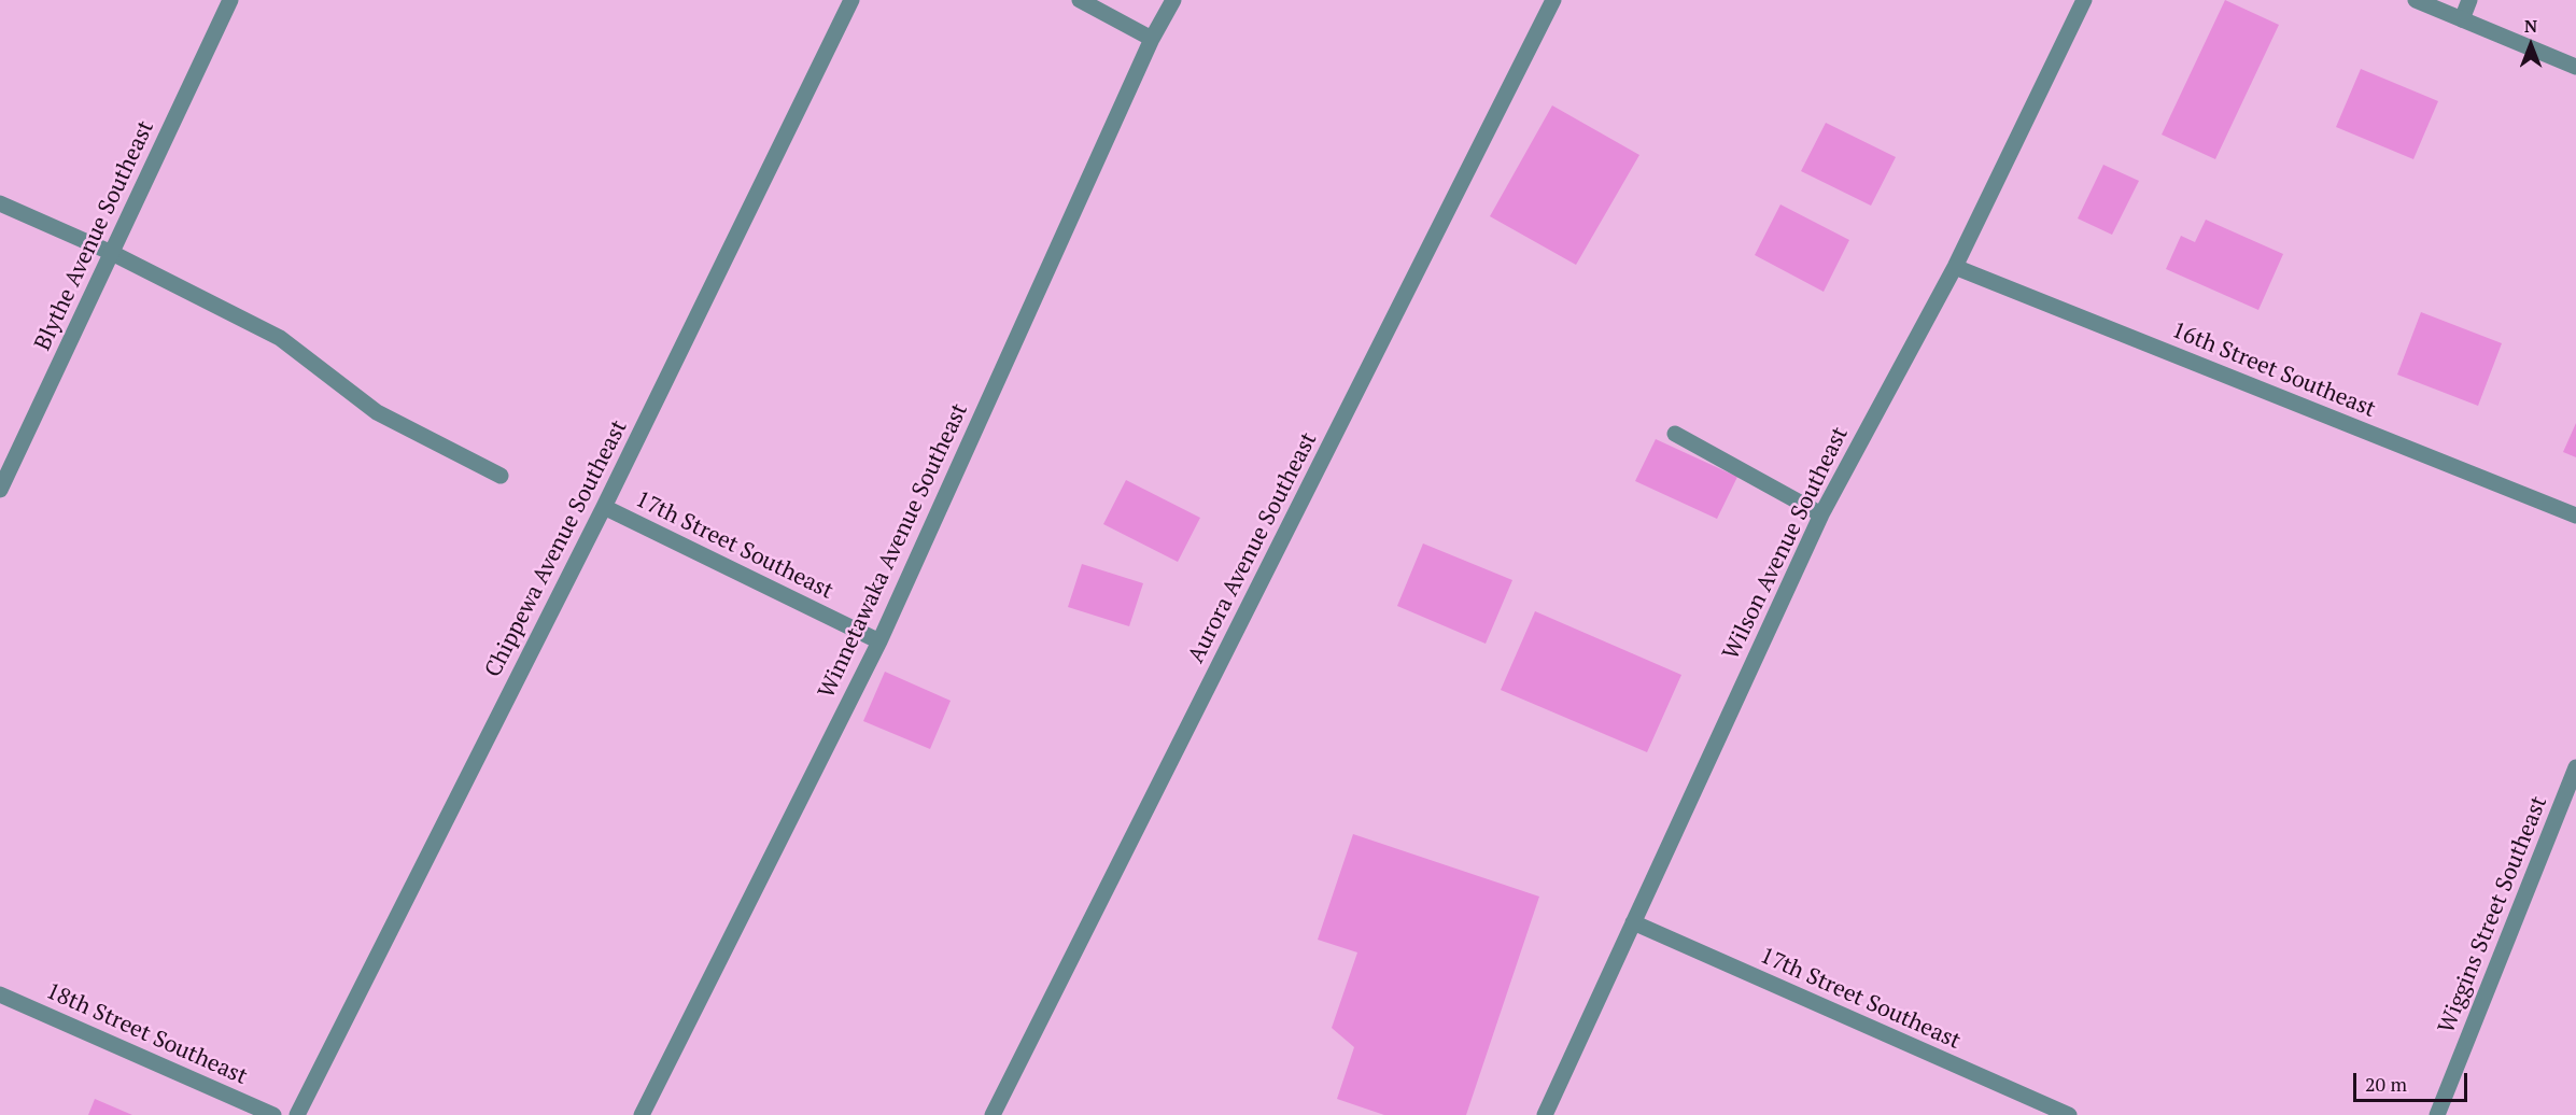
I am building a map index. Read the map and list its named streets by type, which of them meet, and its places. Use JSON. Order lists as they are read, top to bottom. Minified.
{"streets":{"street":["Blythe Avenue Southeast","16th Street Southeast","Wilson Avenue Southeast","17th Street Southeast","Aurora Avenue Southeast","Chippewa Avenue Southeast","Winnetawaka Avenue Southeast","Wiggins Street Southeast","18th Street Southeast"]},"crossings":[["16th Street Southeast","Wilson Avenue Southeast"],["Wilson Avenue Southeast","17th Street Southeast"],["17th Street Southeast","Chippewa Avenue Southeast"],["17th Street Southeast","Winnetawaka Avenue Southeast"]],"scale_bar":"20 m","north":"top"}
